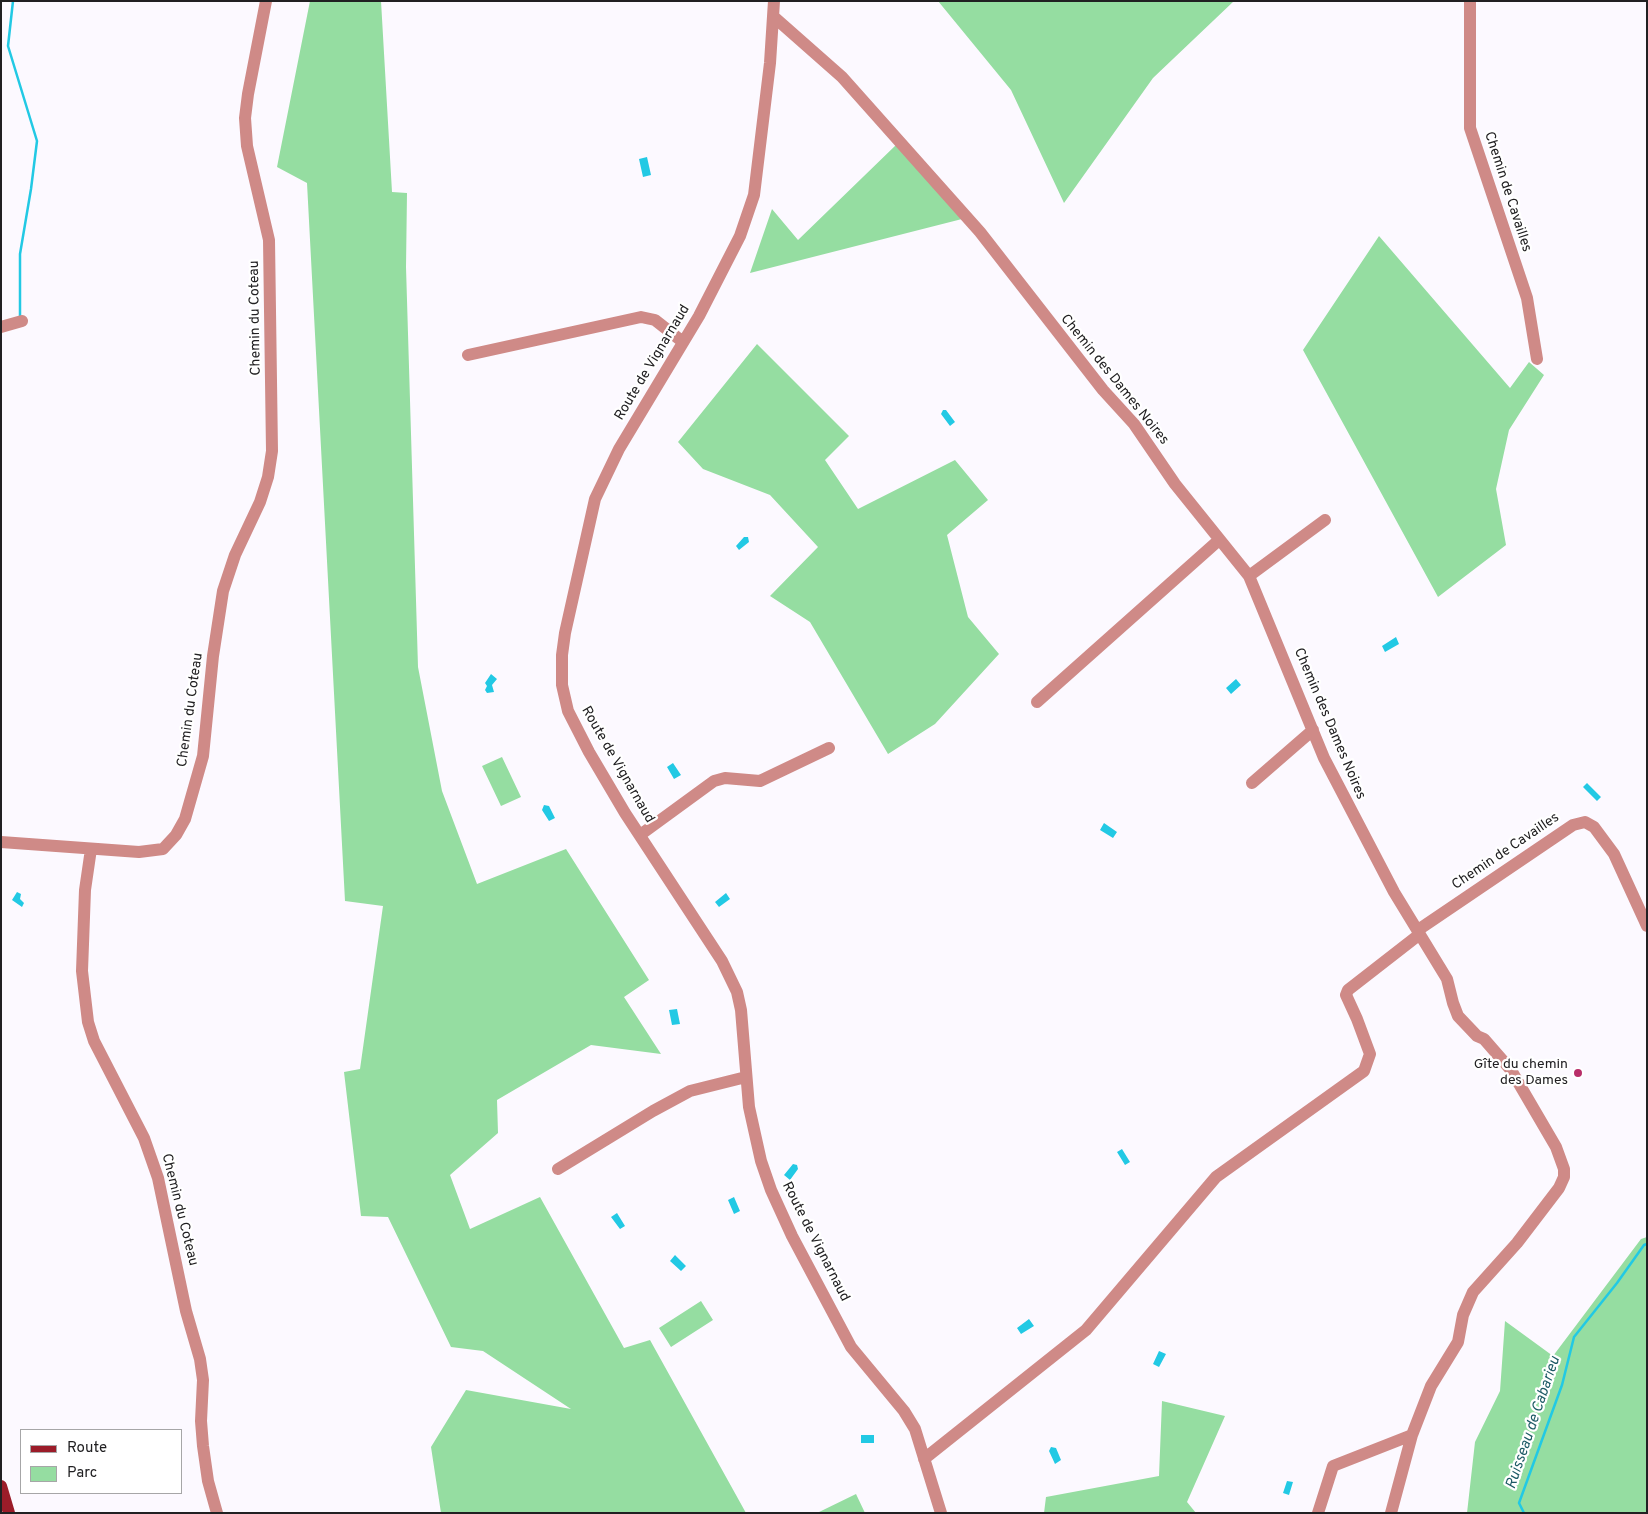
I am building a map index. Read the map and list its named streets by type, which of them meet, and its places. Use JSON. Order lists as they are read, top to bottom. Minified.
{"streets":{"street":["Chemin de Cavailles","Chemin du Coteau","Route de Vignarnaud","Chemin des Dames Noires"]},"crossings":[["Chemin de Cavailles","Chemin des Dames Noires"],["Route de Vignarnaud","Chemin des Dames Noires"]],"water":["Ruisseau de Cabarieu"],"places":["Gîte du chemin des Dames"],"legend":["Route","Parc"]}
